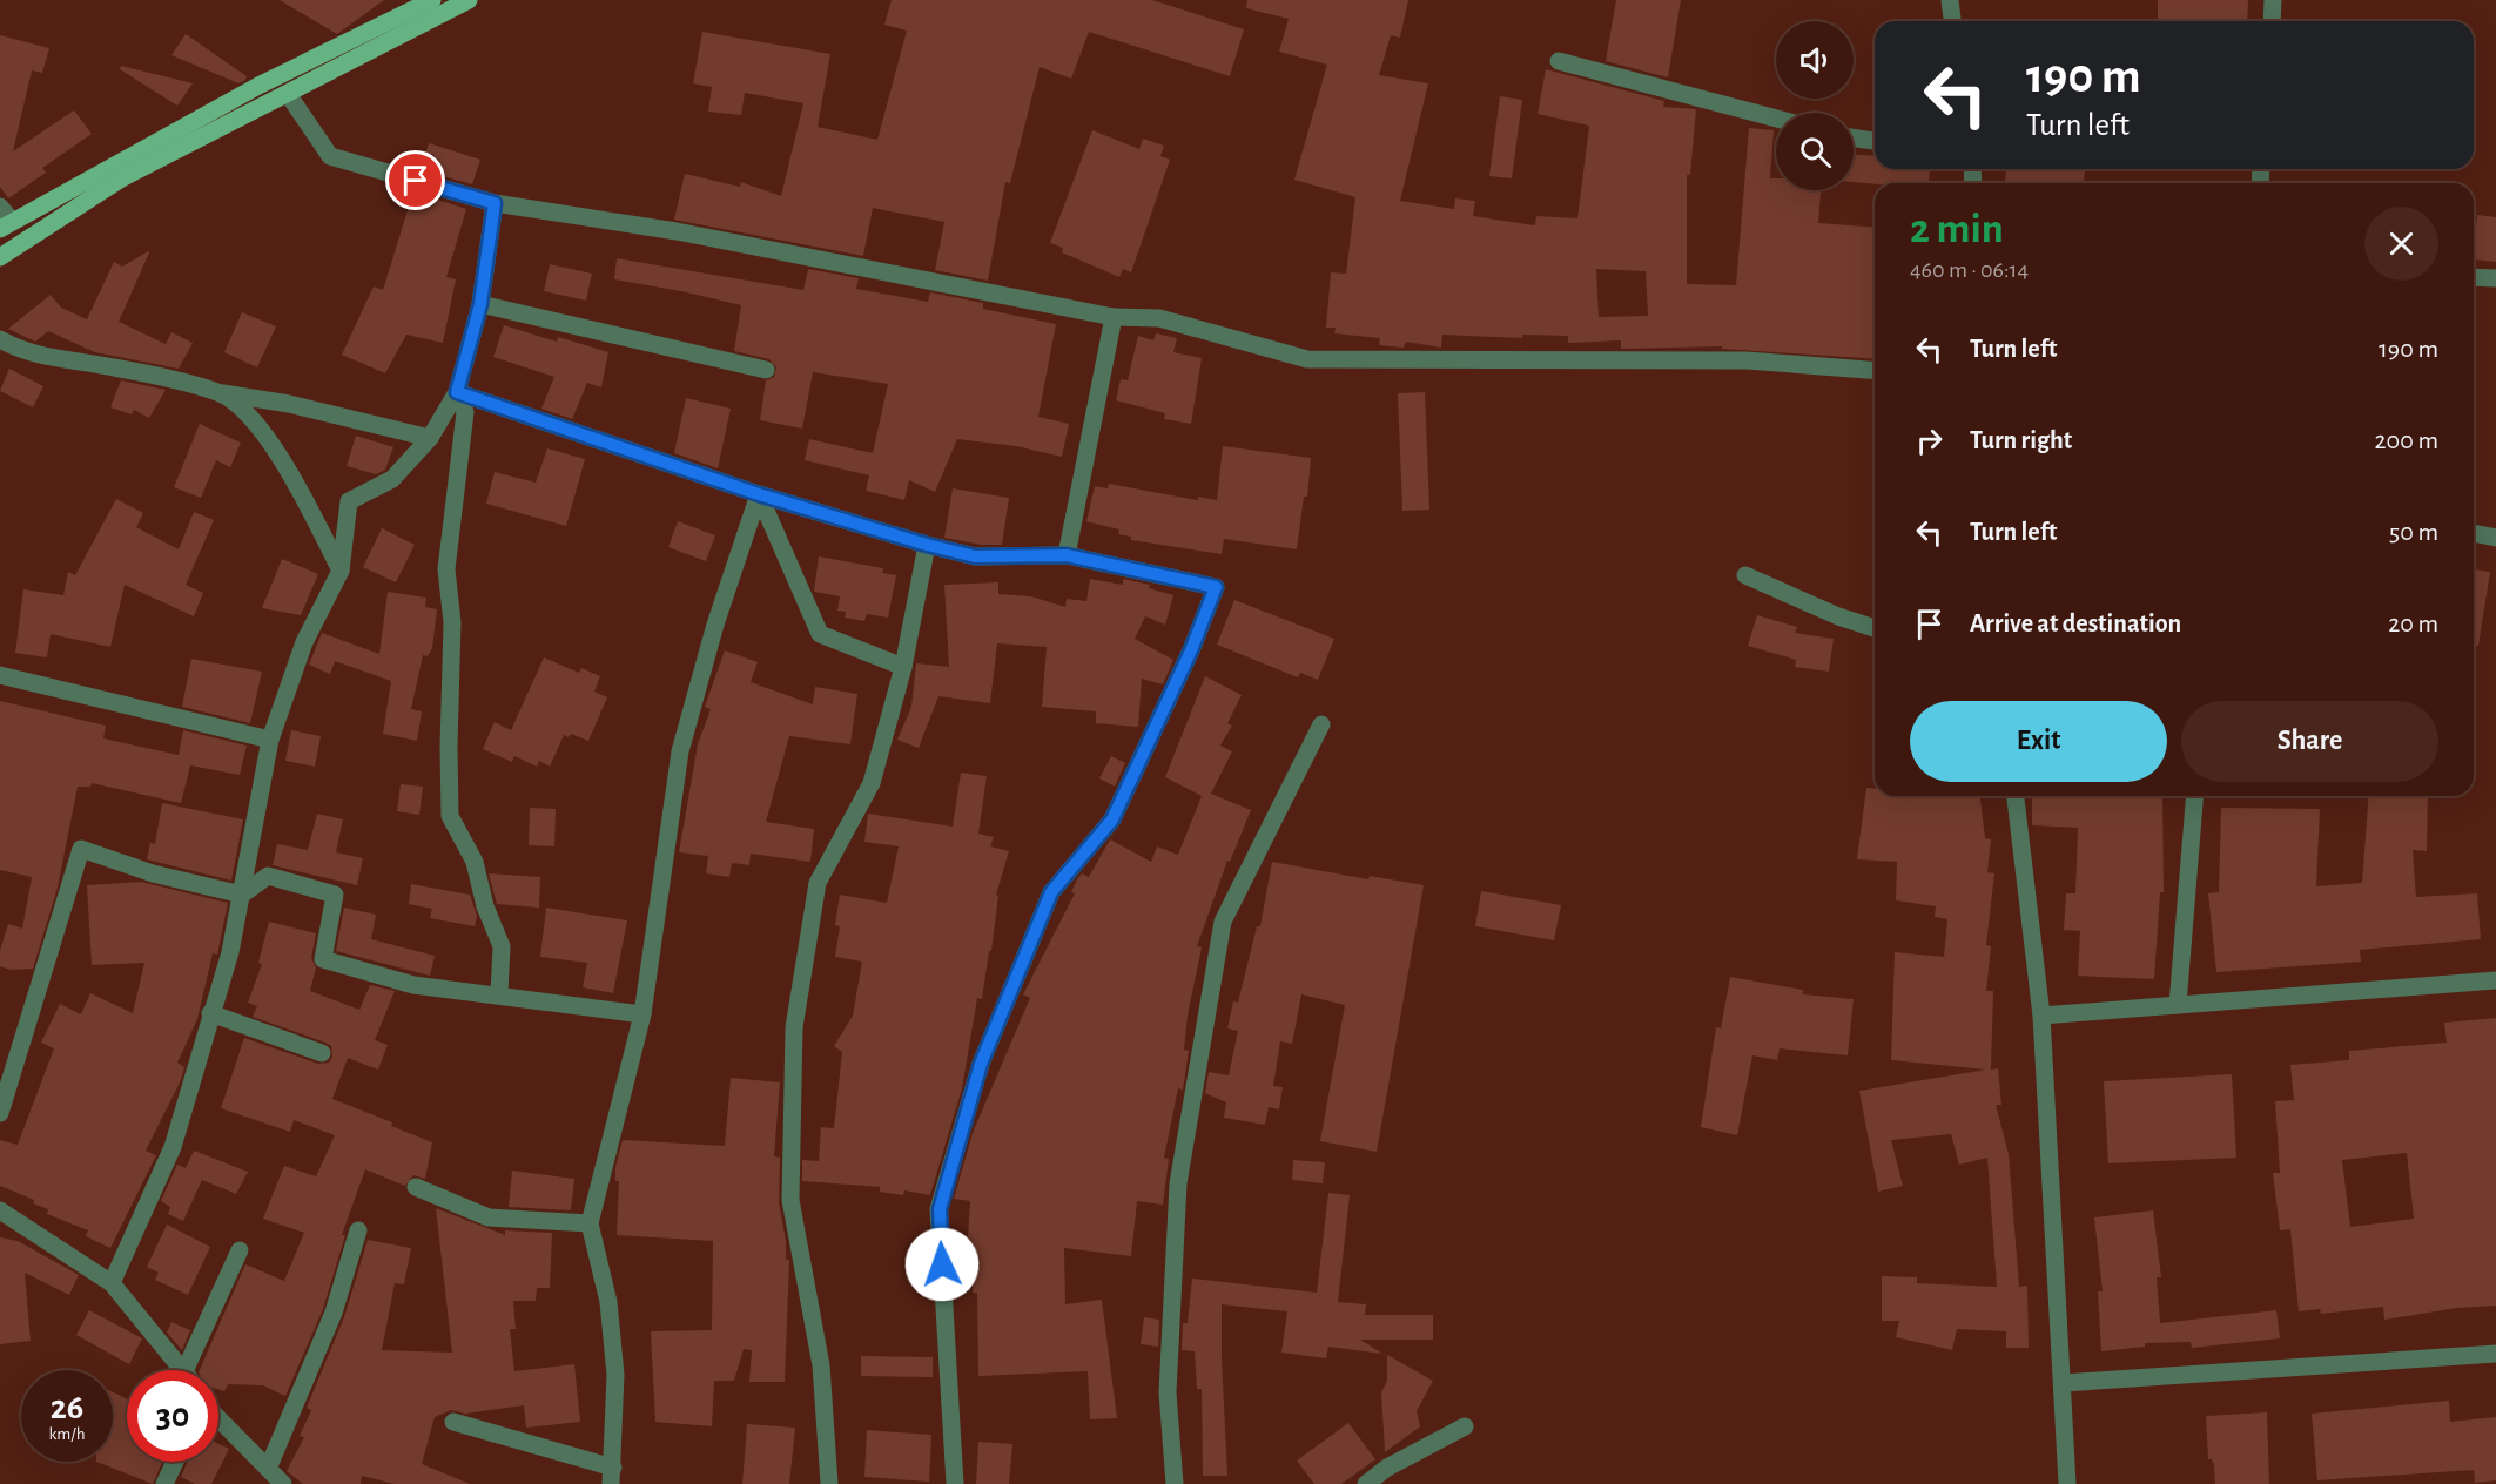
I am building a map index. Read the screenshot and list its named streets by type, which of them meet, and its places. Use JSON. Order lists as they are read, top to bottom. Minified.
{"page":{"turn":["190 m","Turn left"],"heading":["2 min","460 m · 06:14"],"list":[{"name":"Turn left","value":"190 m"},{"name":"Turn right","value":"200 m"},{"name":"Turn left","value":"50 m"},{"name":"Arrive at destination","value":"20 m"}],"buttons":["Exit","Share"],"speed":"26 km/h","limit":"30"}}
